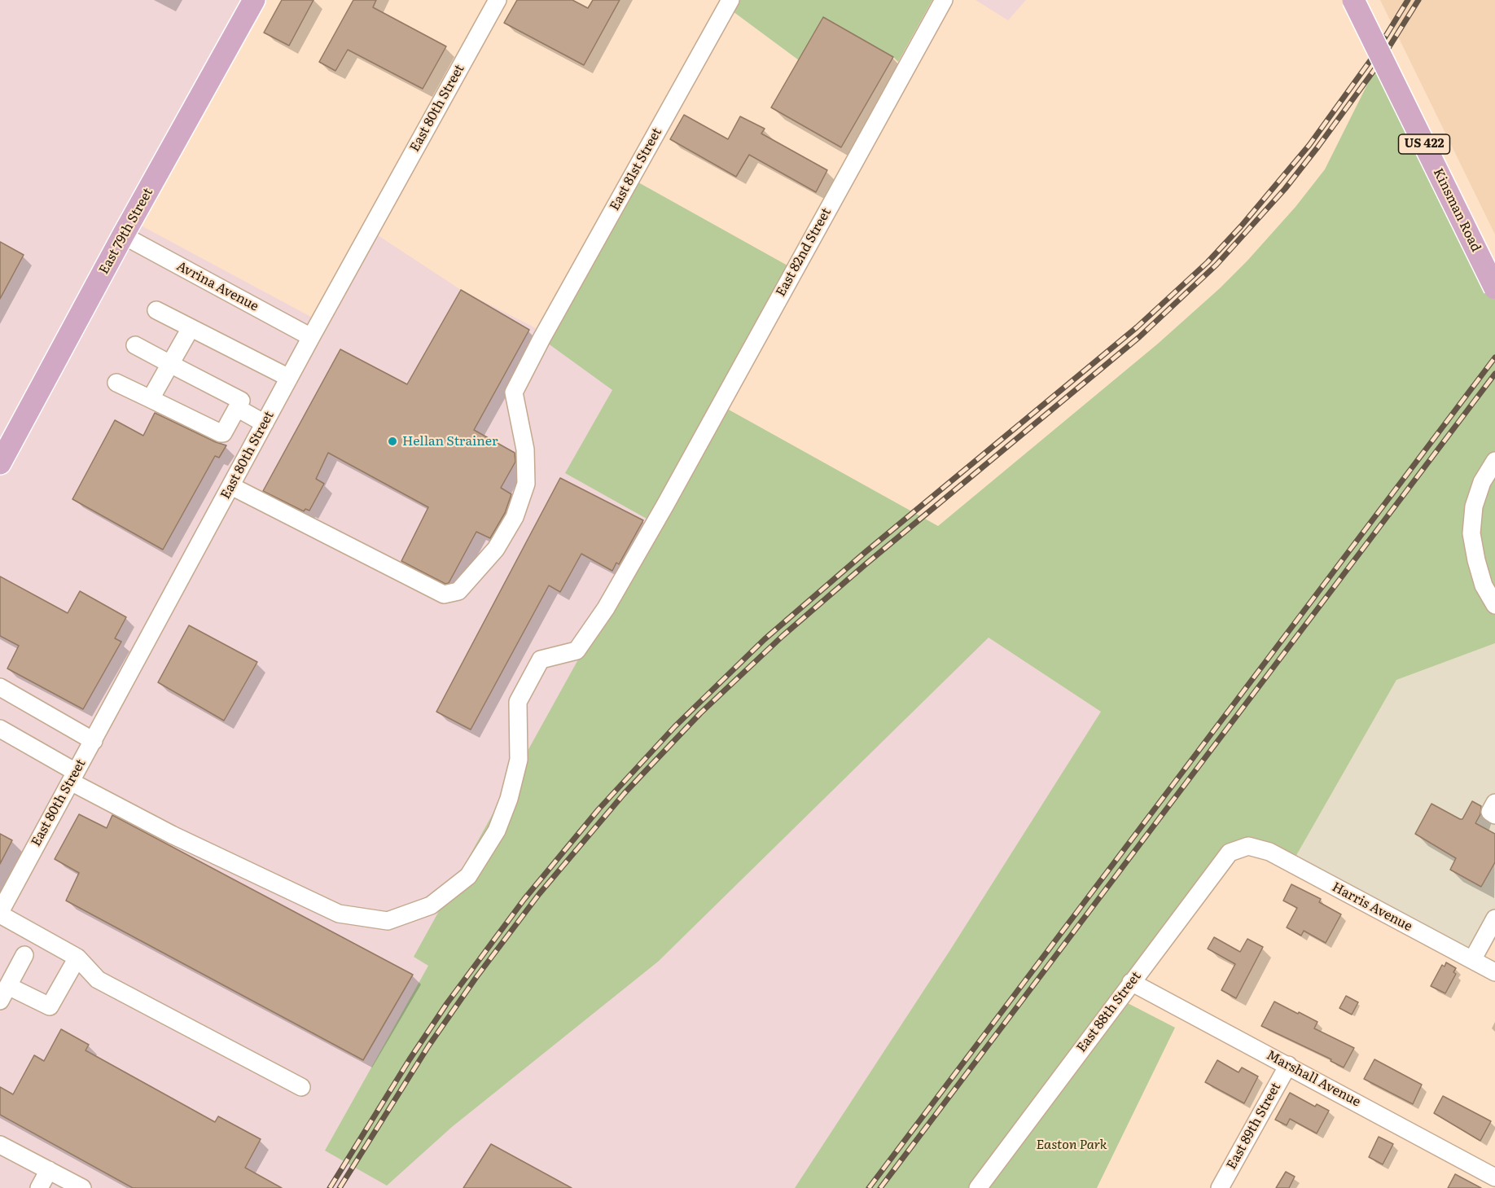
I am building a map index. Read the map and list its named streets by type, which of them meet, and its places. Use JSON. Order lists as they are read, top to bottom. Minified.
{"streets":{"main road":["US 422","Kinsman Road","East 79th Street"],"street":["East 80th Street","East 81st Street","East 82nd Street","Avrina Avenue","Harris Avenue","East 88th Street","Marshall Avenue","East 89th Street"]},"crossings":[["East 80th Street","East 81st Street"],["East 80th Street","East 82nd Street"],["East 80th Street","Avrina Avenue"],["East 79th Street","Avrina Avenue"],["Harris Avenue","East 88th Street"],["East 88th Street","Marshall Avenue"],["Marshall Avenue","East 89th Street"]],"parks":["Easton Park"],"places":["Hellan Strainer"]}
